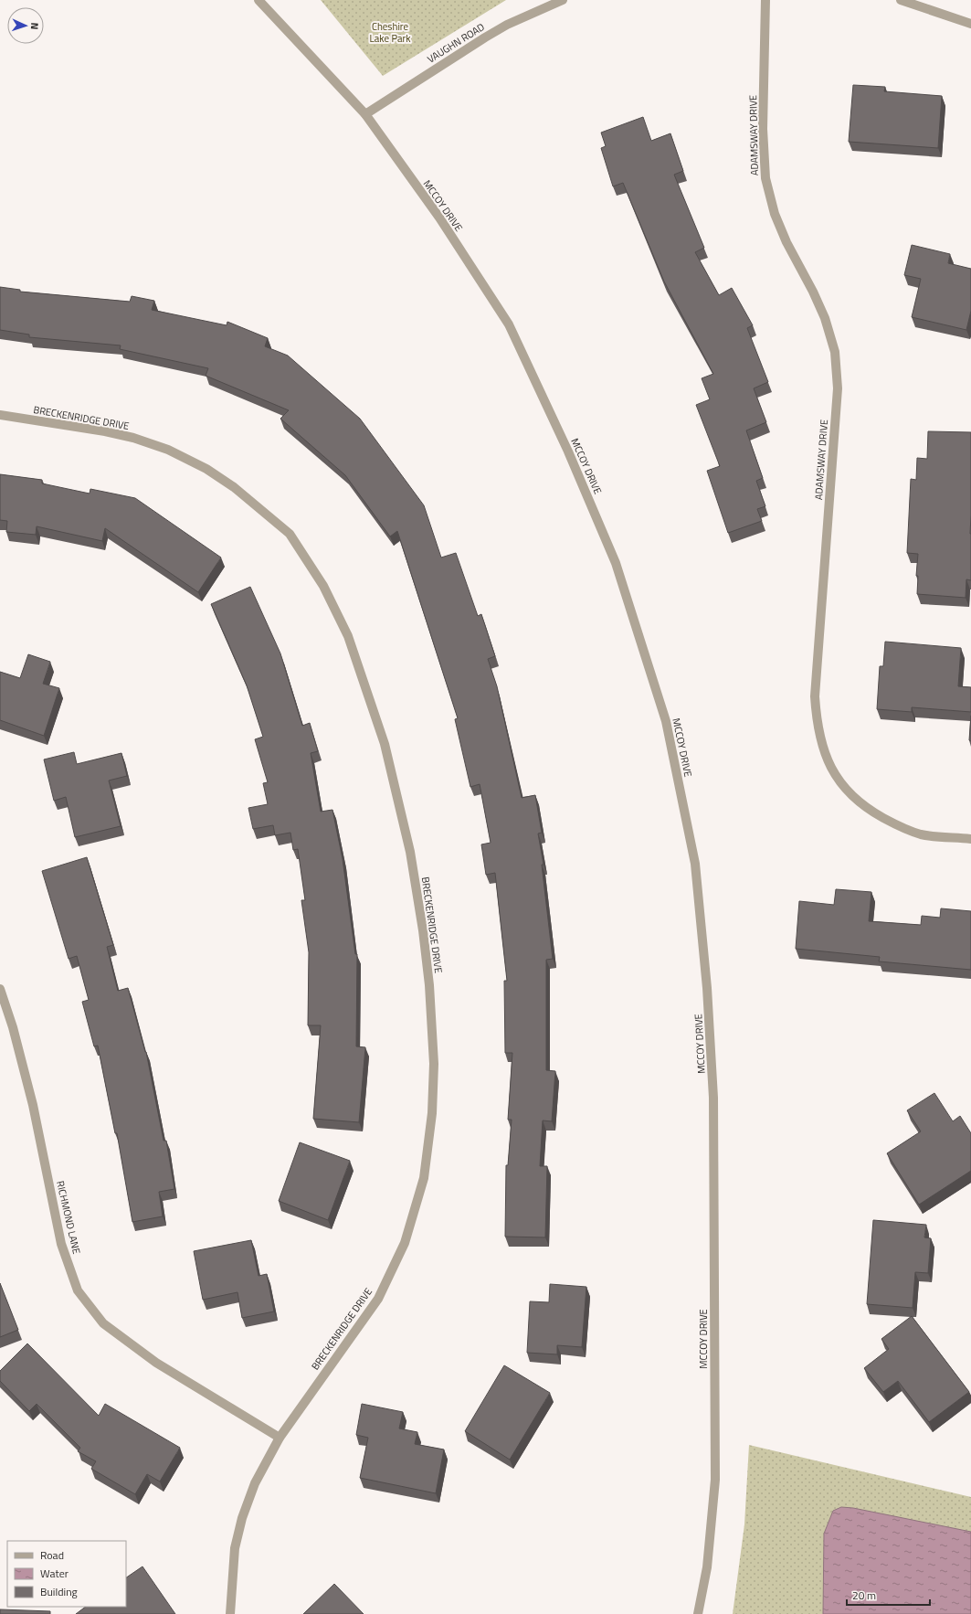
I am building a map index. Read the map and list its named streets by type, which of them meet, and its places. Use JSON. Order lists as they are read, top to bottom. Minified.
{"streets":{"street":["VAUGHN ROAD","ADAMSWAY DRIVE","MCCOY DRIVE","BRECKENRIDGE DRIVE","RICHMOND LANE"]},"crossings":[["VAUGHN ROAD","MCCOY DRIVE"],["BRECKENRIDGE DRIVE","RICHMOND LANE"]],"parks":["Cheshire Lake Park"],"legend":["Road","Water","Building"],"scale_bar":"20 m","north":"right"}
